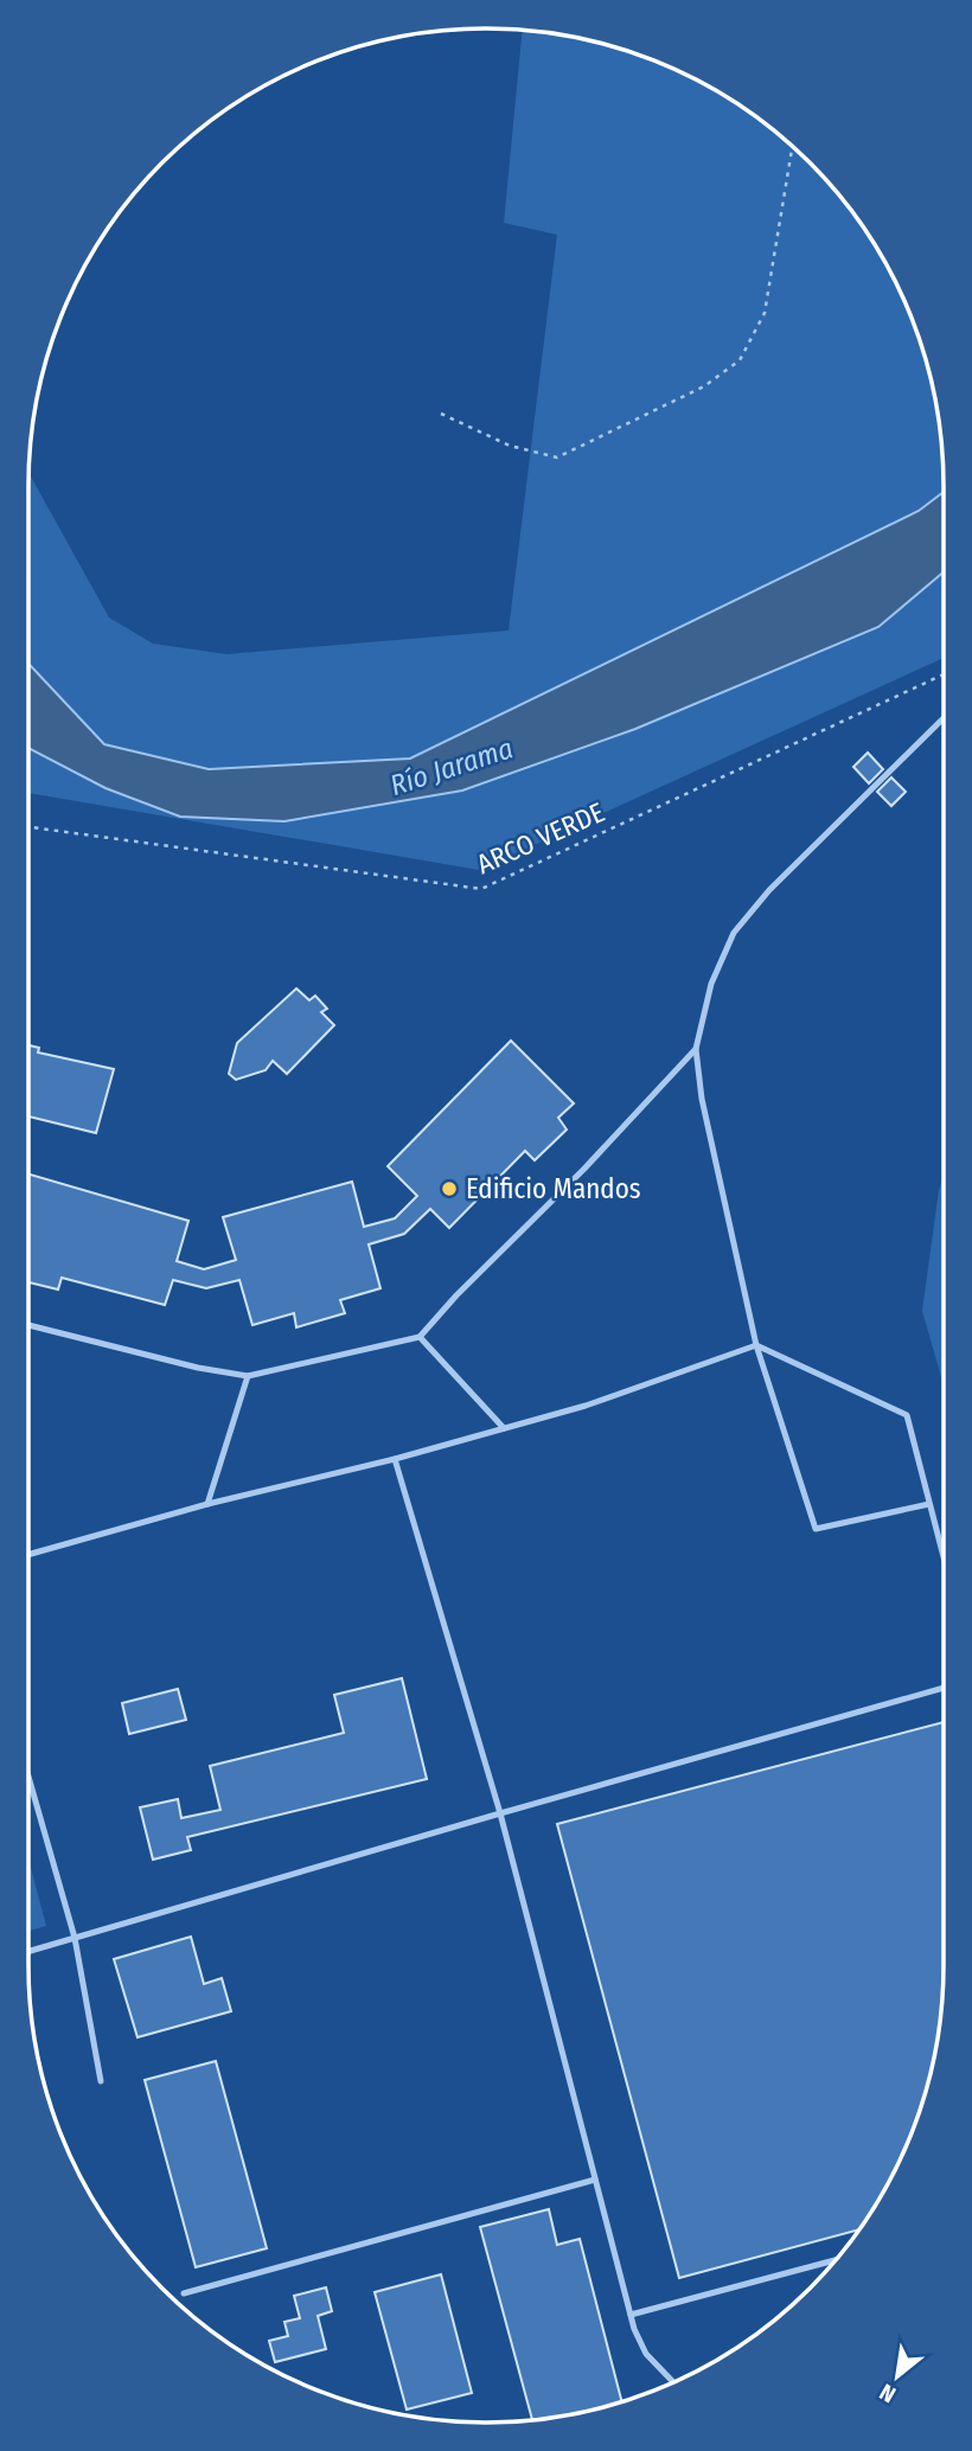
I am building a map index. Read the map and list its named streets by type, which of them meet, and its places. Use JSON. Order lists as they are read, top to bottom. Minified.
{"streets":{"path":["ARCO VERDE"]},"water":["Río Jarama"],"places":["Edificio Mandos"],"north":"bottom left"}
